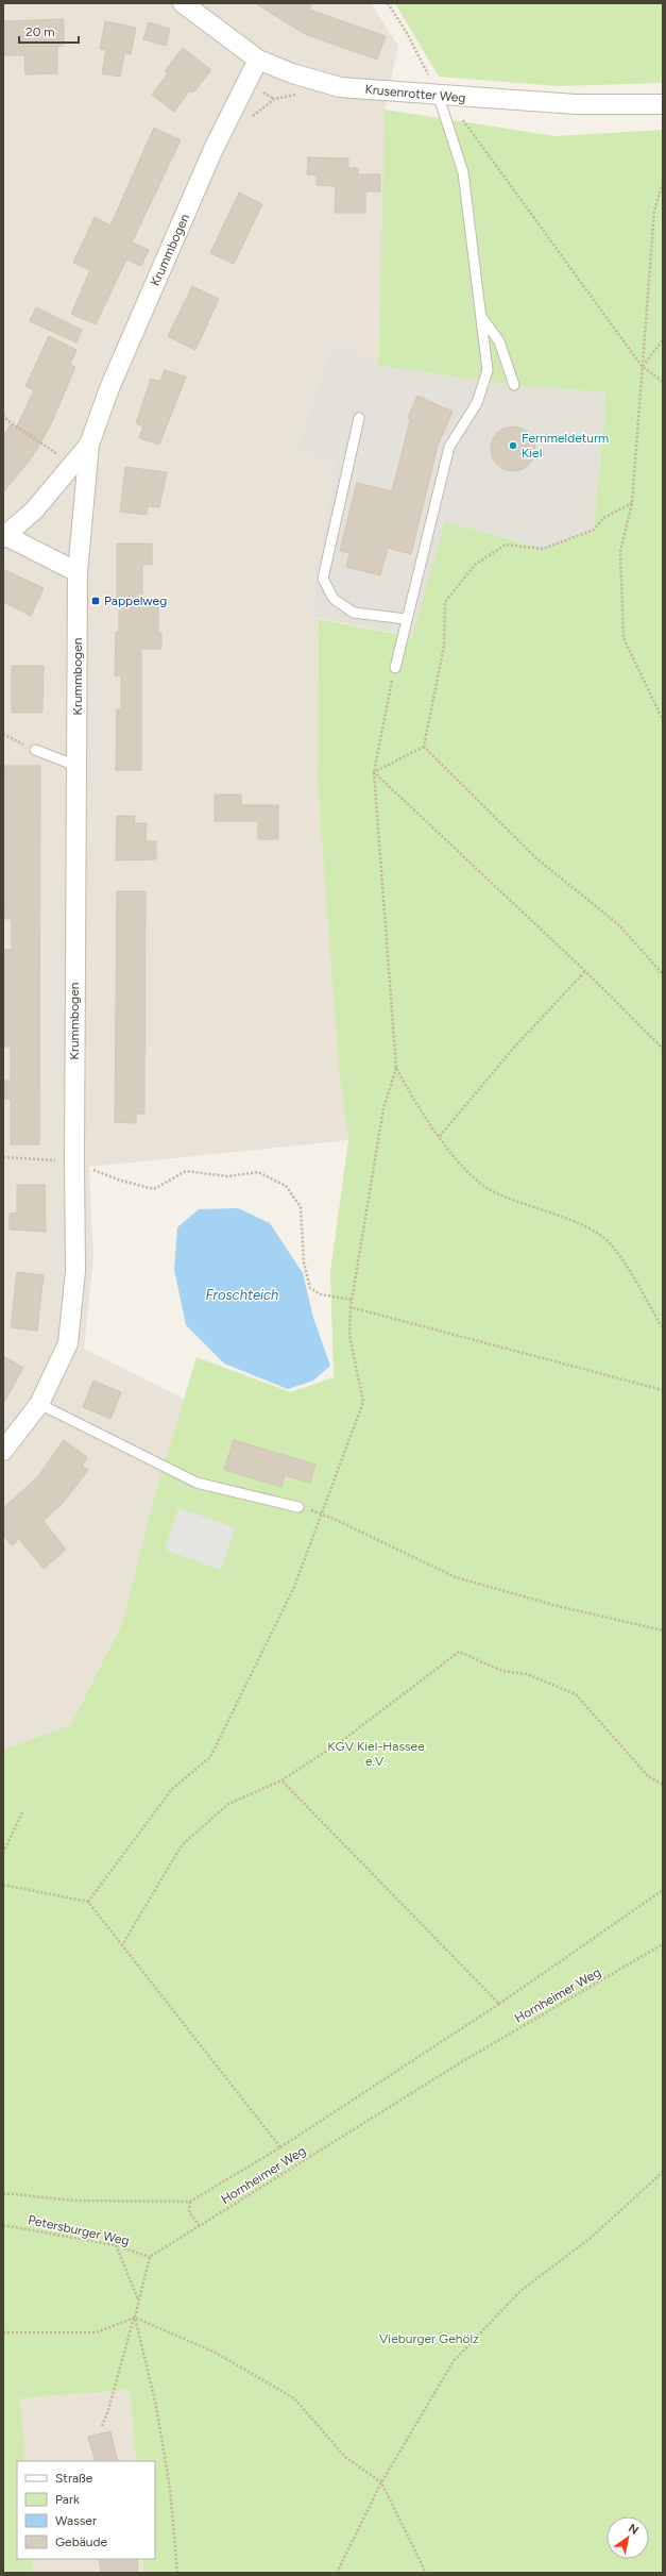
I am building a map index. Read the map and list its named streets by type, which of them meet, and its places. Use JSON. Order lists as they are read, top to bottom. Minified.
{"streets":{"street":["Krusenrotter Weg","Krummbogen"],"path":["Hornheimer Weg","Petersburger Weg"]},"crossings":[["Krusenrotter Weg","Krummbogen"],["Hornheimer Weg","Petersburger Weg"]],"water":["Froschteich"],"parks":["KGV Kiel-Hassee e.V.","Vieburger Gehölz"],"places":{"other":["Fernmeldeturm Kiel"],"transit":["Pappelweg"]},"legend":["Straße","Park","Wasser","Gebäude"],"scale_bar":"20 m","north":"top right"}
